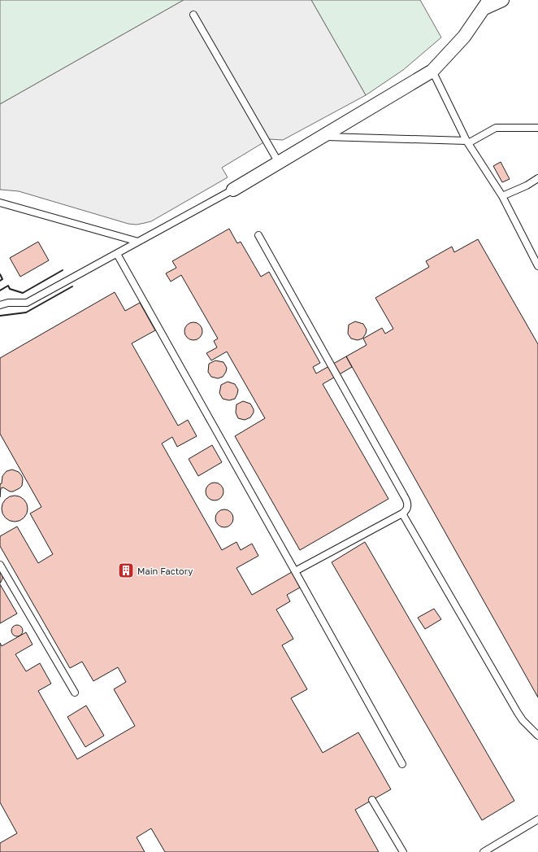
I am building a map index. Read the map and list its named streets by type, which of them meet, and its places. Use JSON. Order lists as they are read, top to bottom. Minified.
{"places":{"building":["Main Factory"]}}
